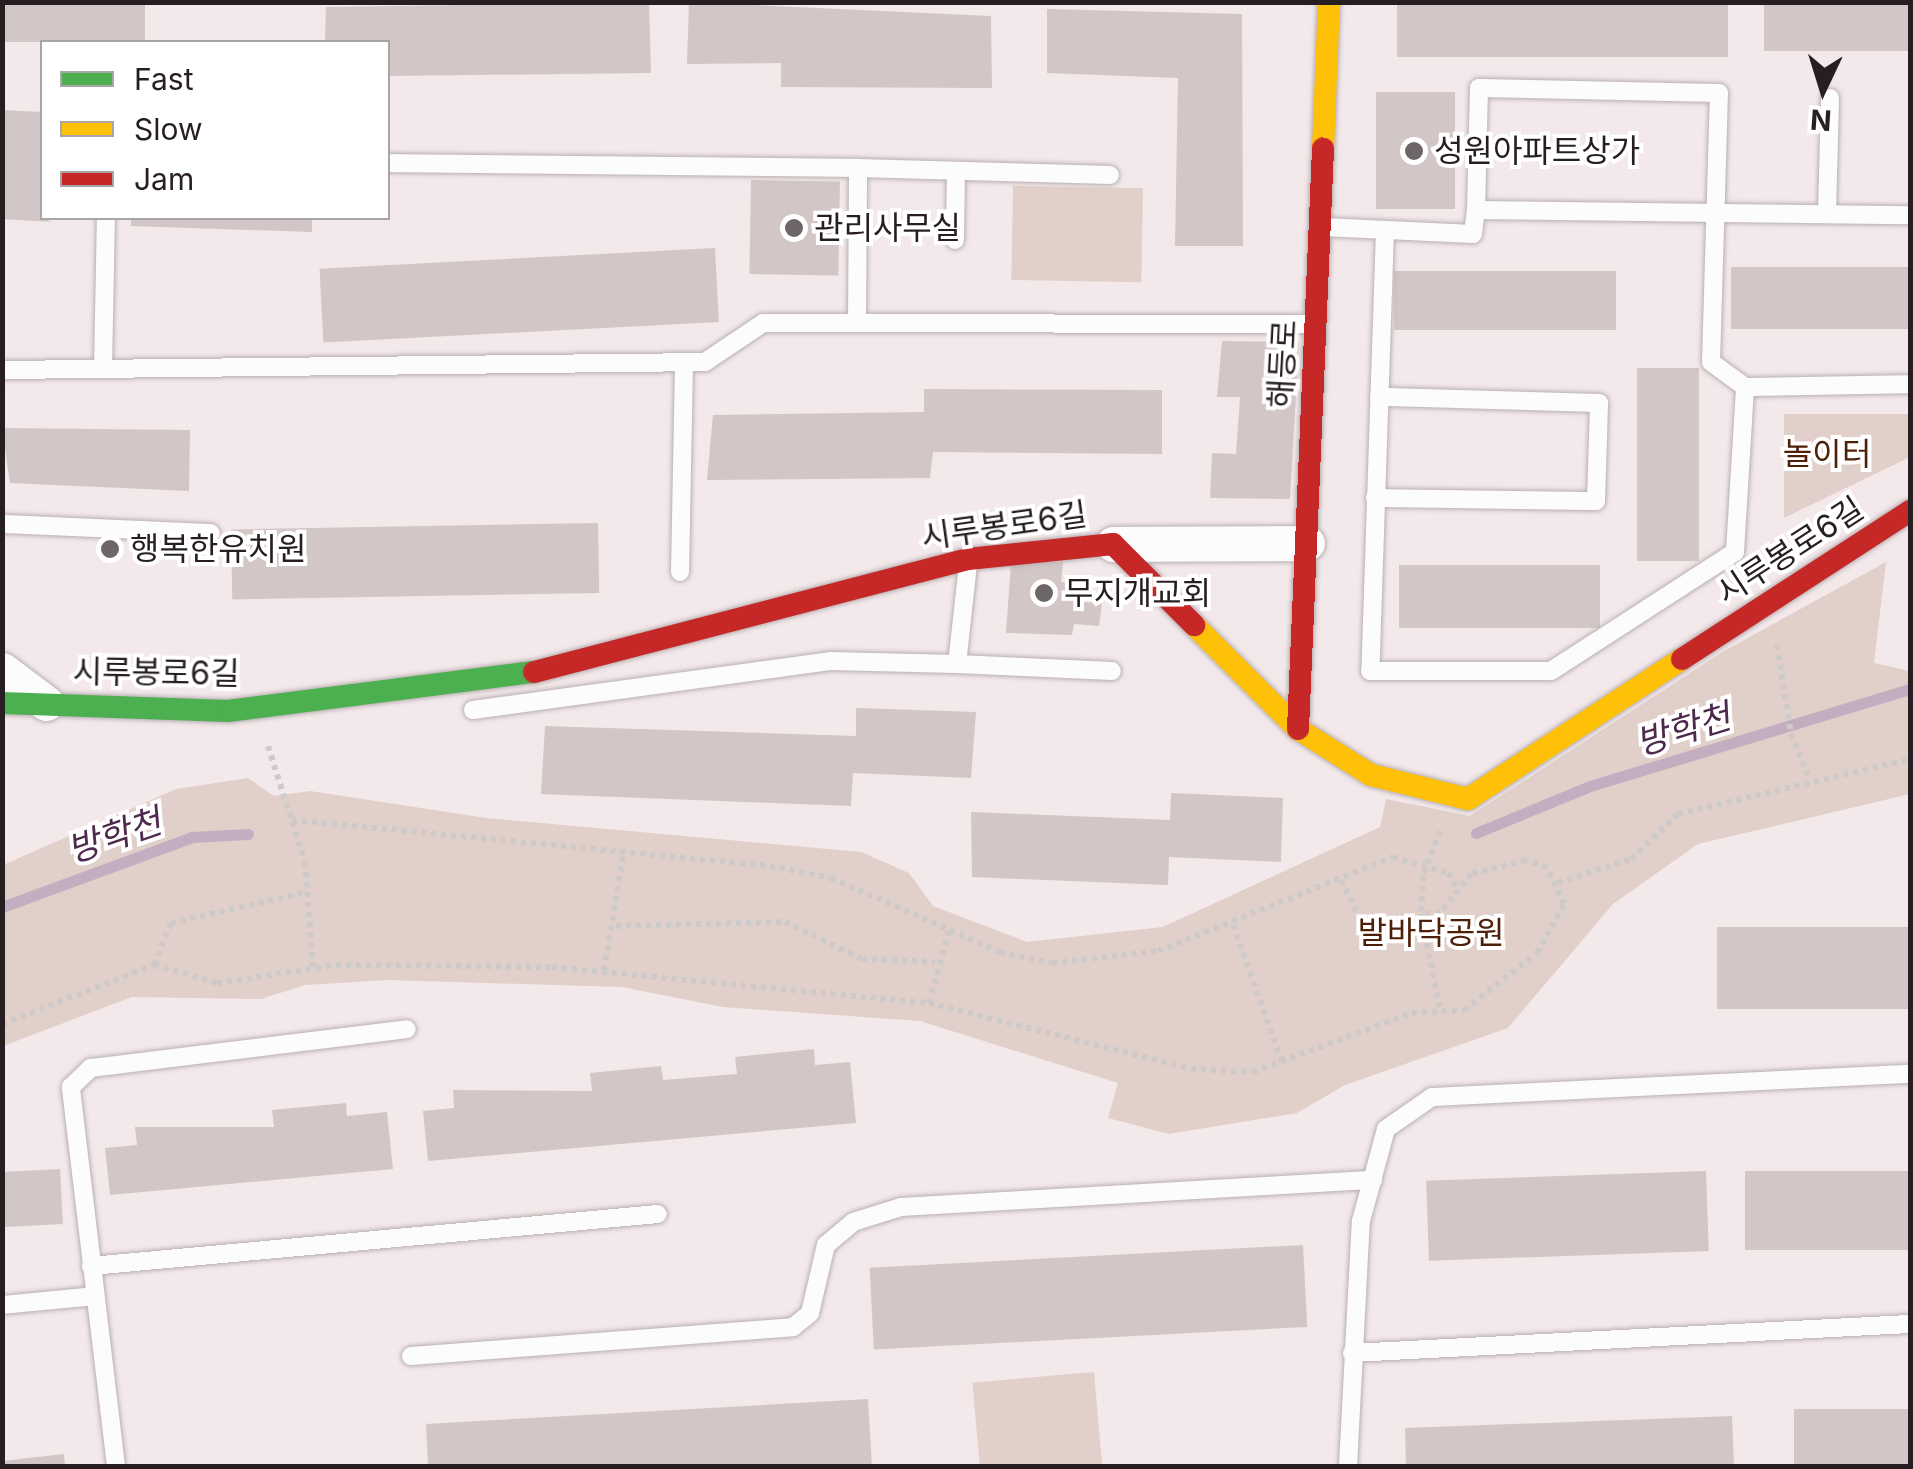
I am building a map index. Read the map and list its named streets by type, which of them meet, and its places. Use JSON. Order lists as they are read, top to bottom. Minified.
{"streets":{"street":["해등로","시루봉로6길"]},"crossings":[["해등로","시루봉로6길"]],"water":["방학천"],"parks":["놀이터","발바닥공원"],"places":["성원아파트상가","관리사무실","행복한유치원","무지개교회"],"legend":["Fast","Slow","Jam"],"north":"bottom"}
